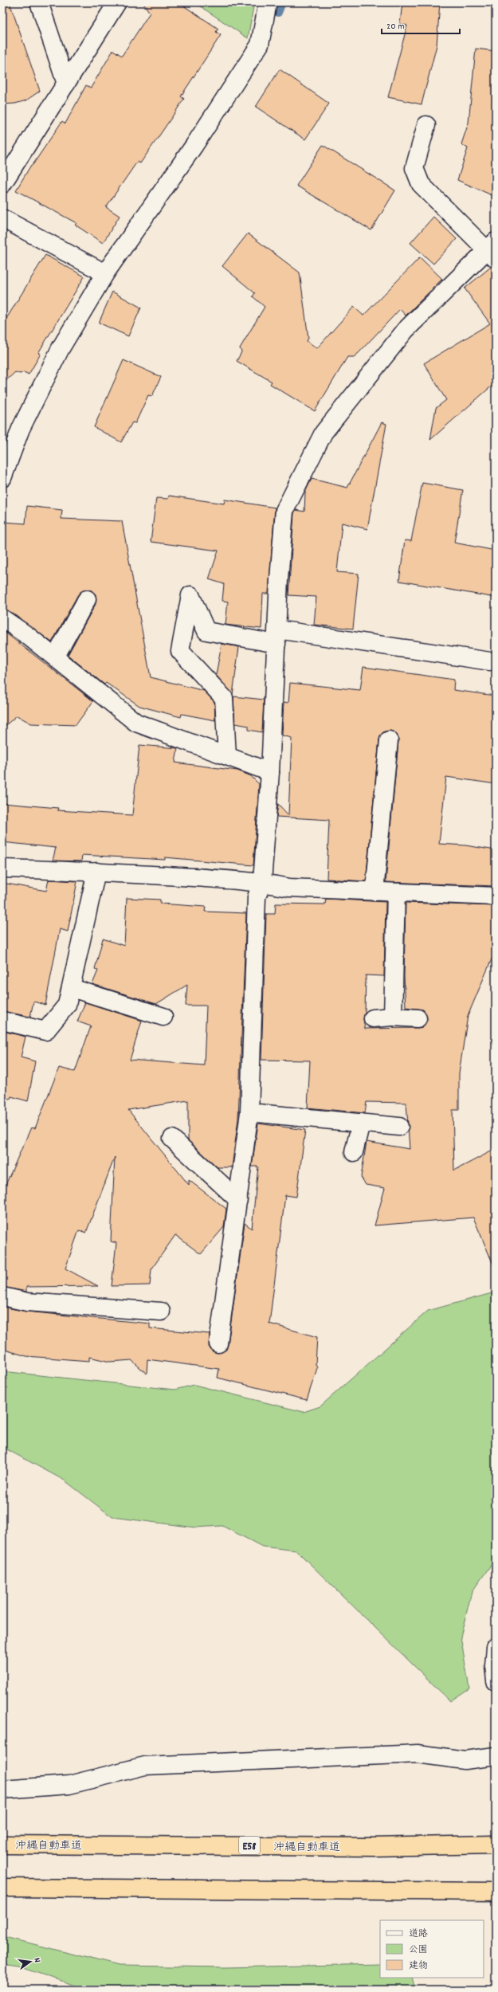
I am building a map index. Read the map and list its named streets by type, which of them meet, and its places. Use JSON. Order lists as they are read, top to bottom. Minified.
{"streets":{"highway":["沖縄自動車道","E58"]},"legend":["道路","公園","建物"],"scale_bar":"20 m","north":"right"}
